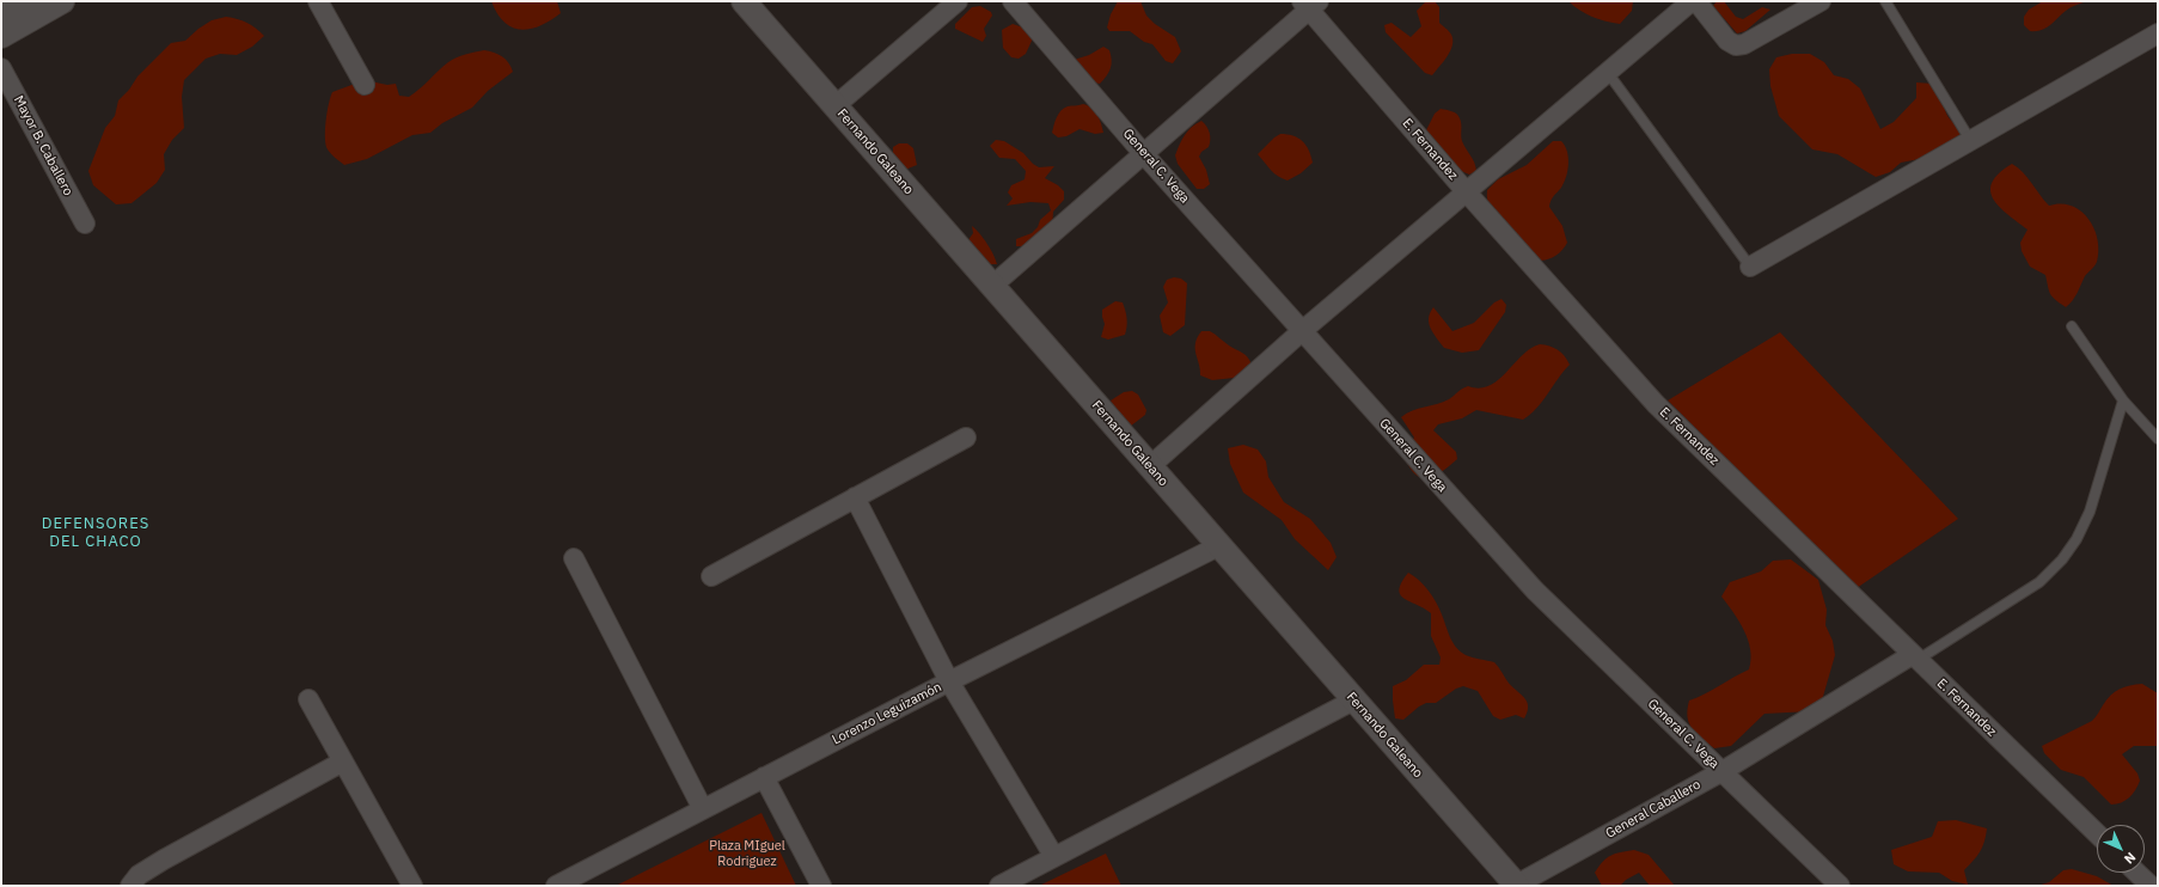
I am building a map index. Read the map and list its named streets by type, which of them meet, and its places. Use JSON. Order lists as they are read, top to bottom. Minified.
{"streets":{"street":["Mayor B. Caballero","E. Fernandez","Fernando Galeano","General C. Vega","Lorenzo Leguizamón","General Caballero"]},"crossings":[["E. Fernandez","General Caballero"],["Fernando Galeano","Lorenzo Leguizamón"],["Fernando Galeano","General Caballero"],["General C. Vega","General Caballero"]],"districts":["DEFENSORES DEL CHACO"],"parks":["Plaza MIguel Rodriguez"],"north":"bottom right"}
